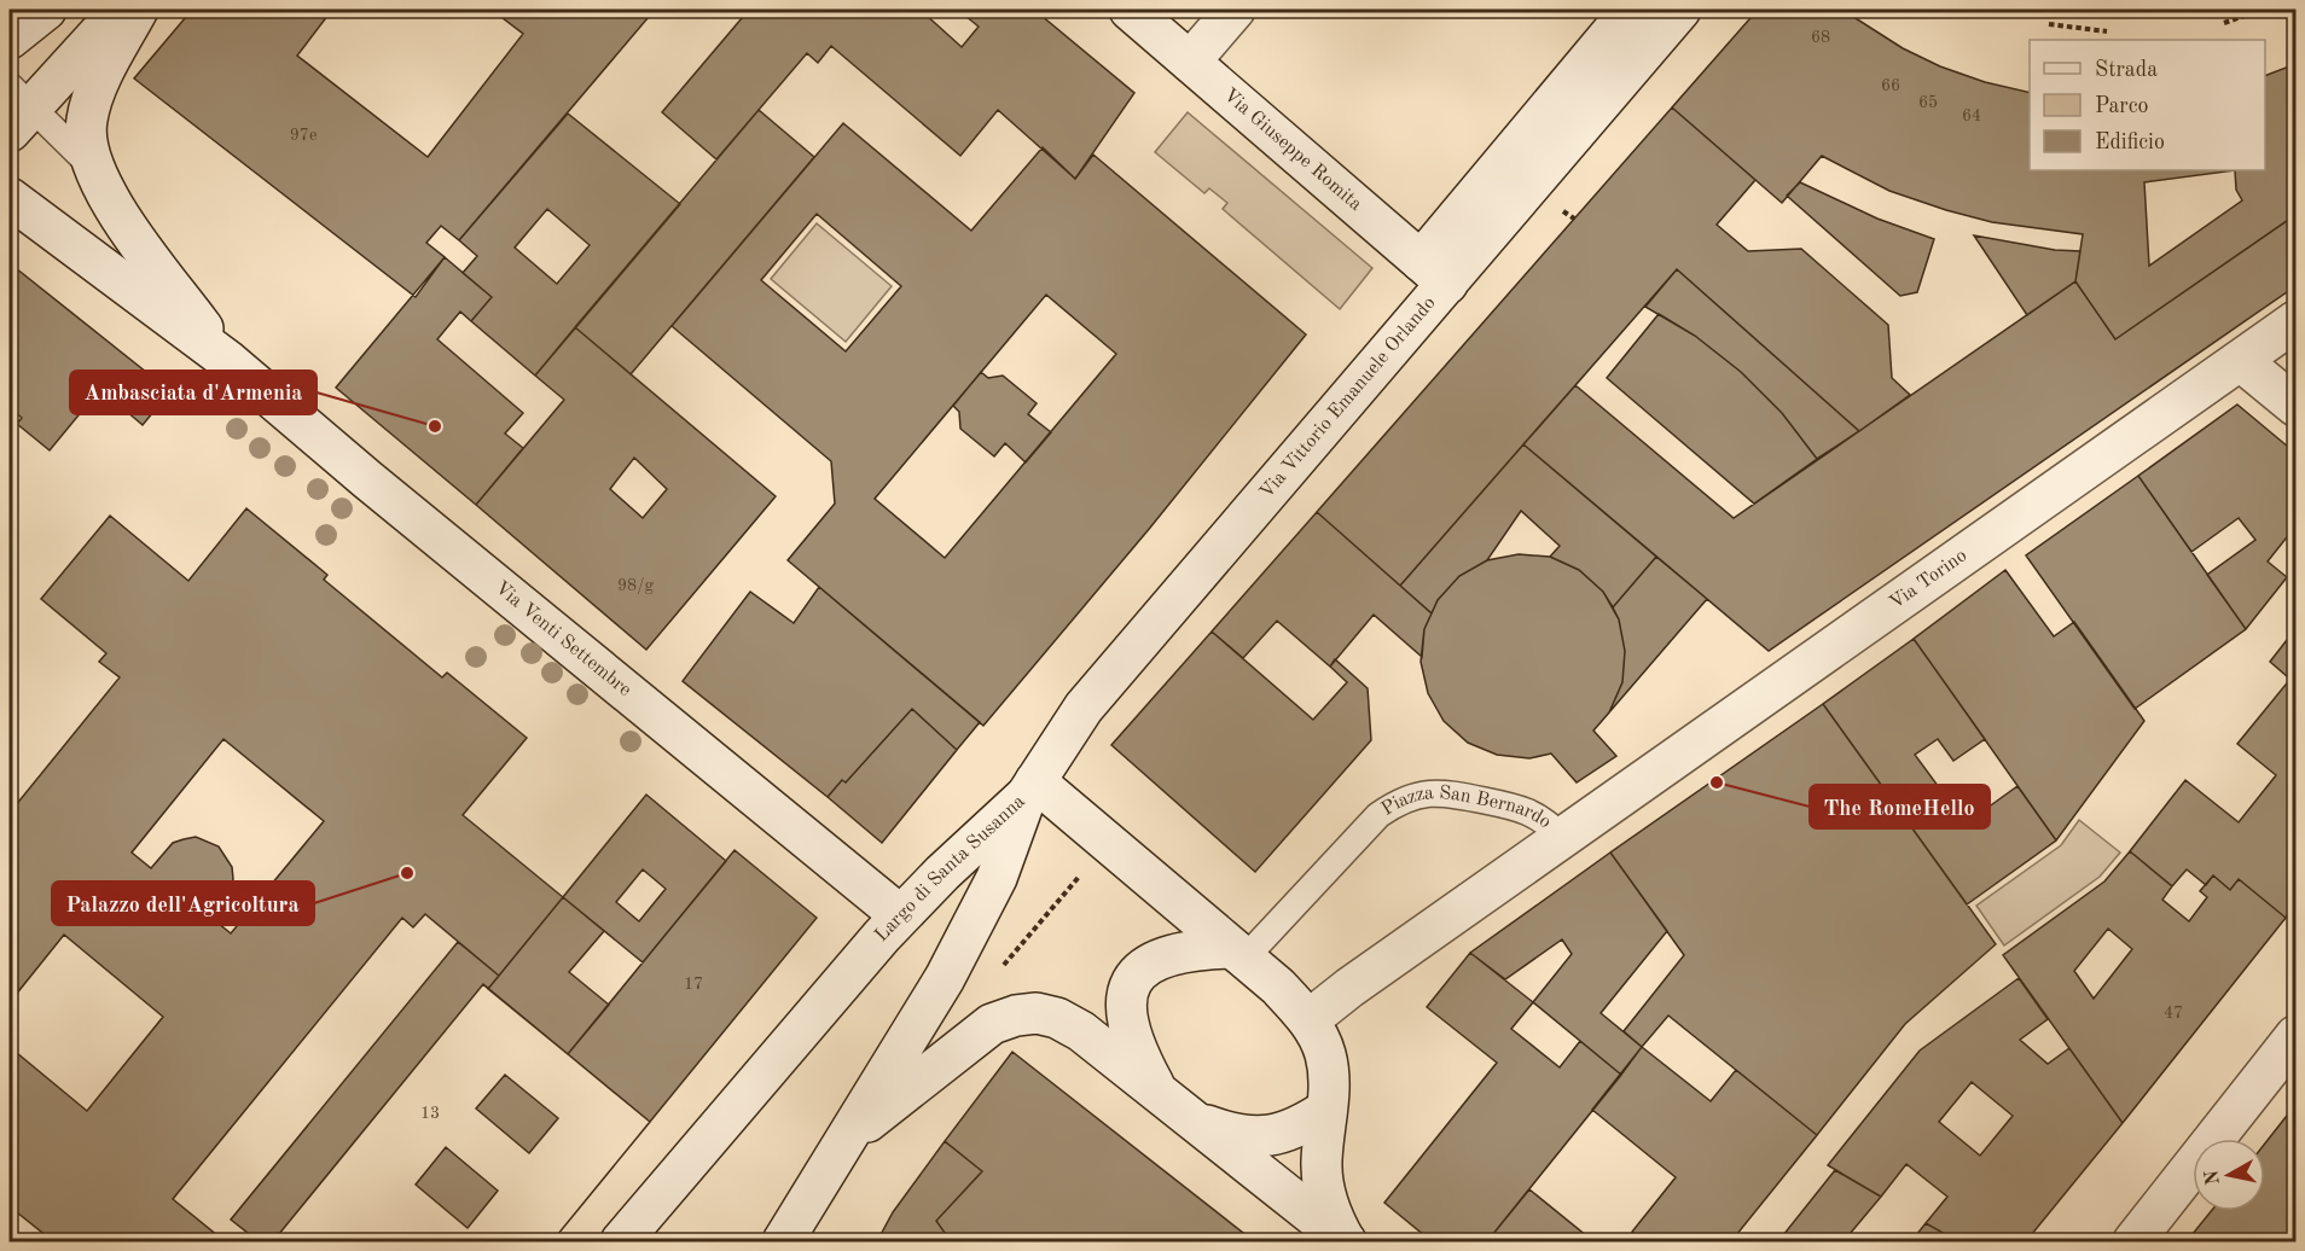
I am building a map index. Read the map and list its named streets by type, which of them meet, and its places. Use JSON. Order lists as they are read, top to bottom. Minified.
{"streets":{"main road":["Via Giuseppe Romita","Via Vittorio Emanuele Orlando","Via Torino","Via Venti Settembre","Piazza San Bernardo","Largo di Santa Susanna"]},"crossings":[["Via Giuseppe Romita","Via Vittorio Emanuele Orlando"],["Via Vittorio Emanuele Orlando","Largo di Santa Susanna"],["Via Torino","Piazza San Bernardo"],["Via Venti Settembre","Largo di Santa Susanna"],["Piazza San Bernardo","Largo di Santa Susanna"]],"places":["Ambasciata d'Armenia","The RomeHello","Palazzo dell'Agricoltura"],"house_numbers":["68","66","65","64","97e","98/g","17","47","13"],"legend":["Strada","Parco","Edificio"],"north":"left"}
